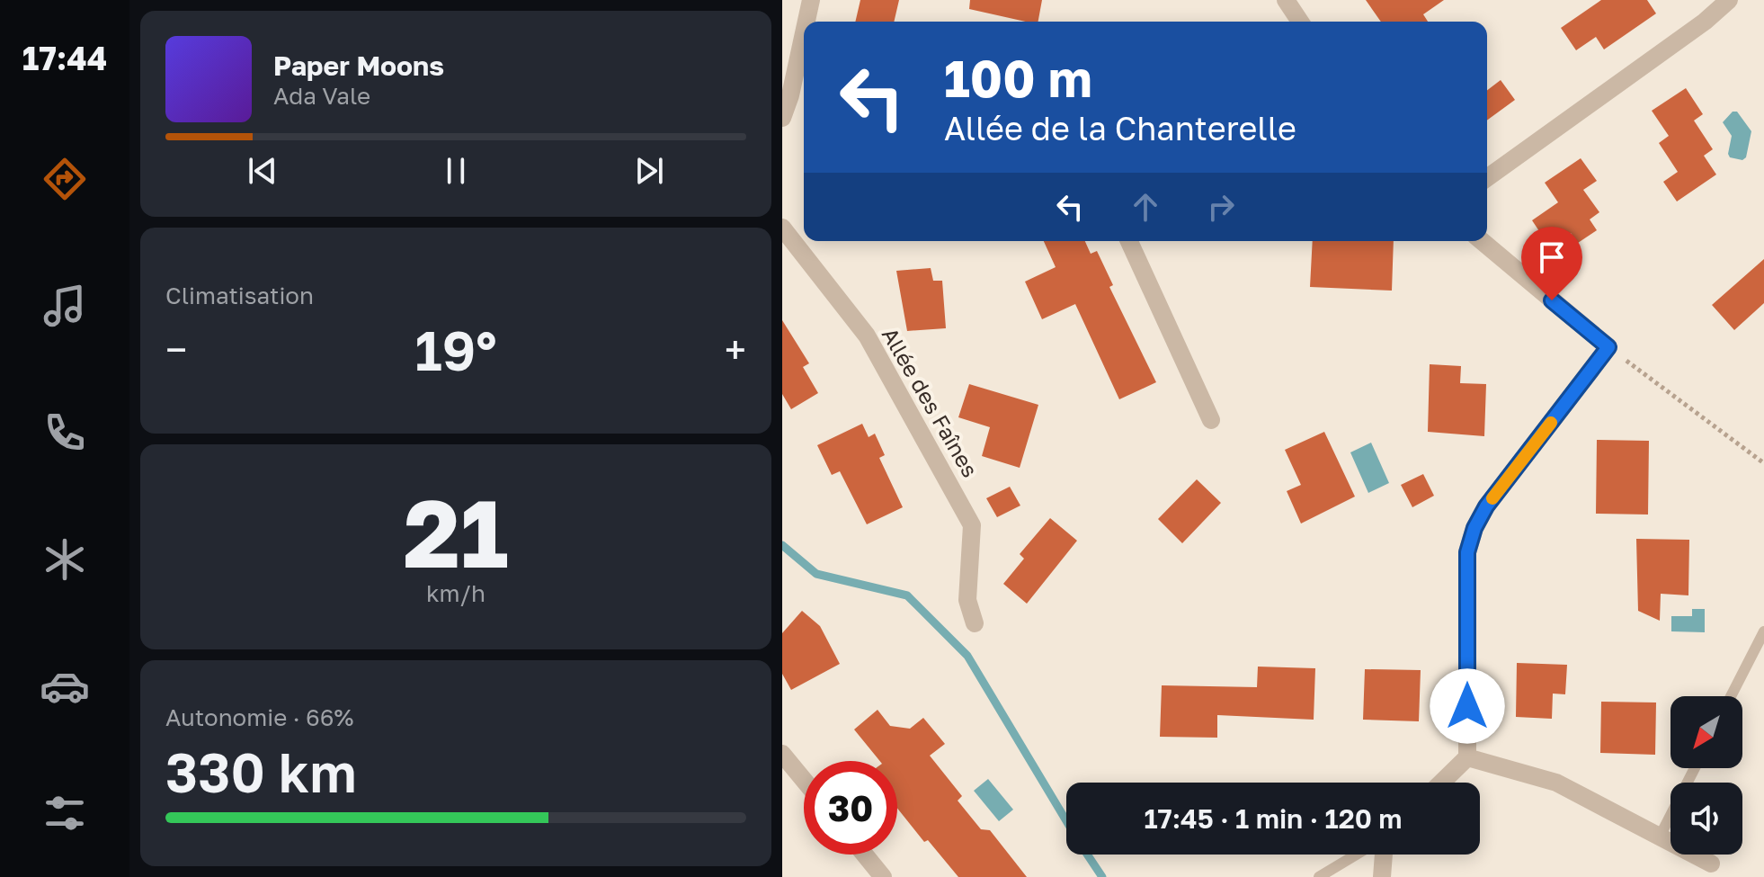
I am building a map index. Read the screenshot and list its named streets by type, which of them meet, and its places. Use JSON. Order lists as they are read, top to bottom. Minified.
{"streets":{"street":["Allée des Faînes"]},"north":"bottom left","page":{"tabs":"17:44","turn":["100 m","Allée de la Chanterelle"],"song":["Paper Moons","Ada Vale"],"tile":["Climatisation",["21","km/h"],["Autonomie · 66%","330 km"]],"heat":["−","19°","+"],"limit":"30","trip":"17:45 · 1 min · 120 m"}}
